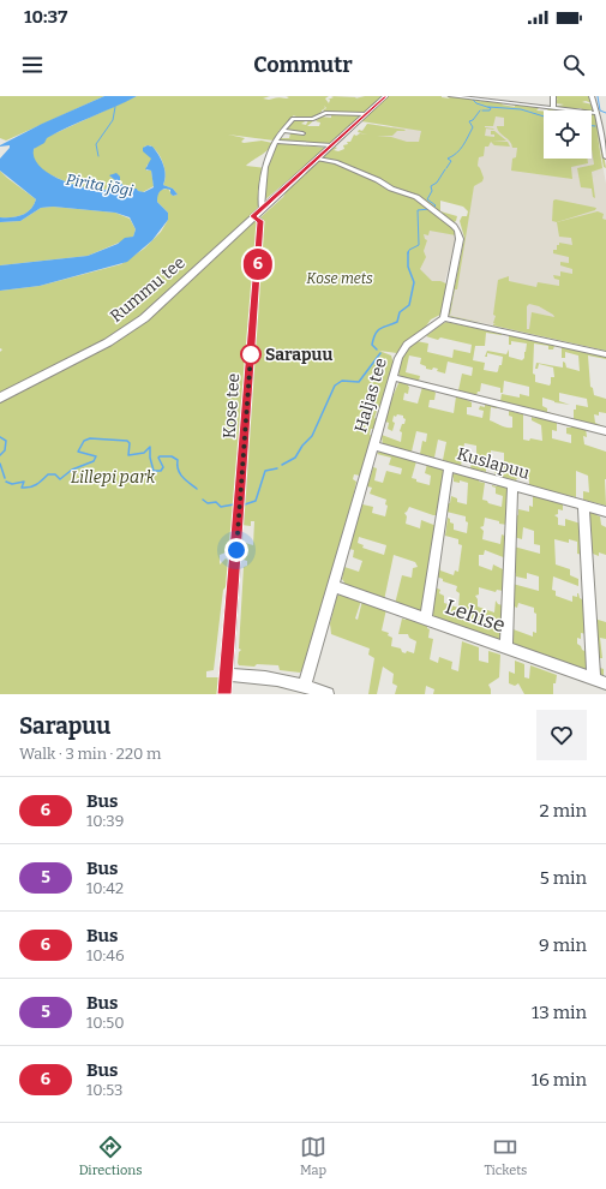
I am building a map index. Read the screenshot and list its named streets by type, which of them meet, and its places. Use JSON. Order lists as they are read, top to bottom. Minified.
{"streets":{"main road":["Rummu tee"],"street":["Haljas tee","Kose tee","Kuslapuu","Lehise"]},"crossings":[["Rummu tee","Kose tee"],["Haljas tee","Kuslapuu"],["Haljas tee","Lehise"]],"water":["Pirita jõgi"],"parks":["Kose mets","Lillepi park"],"places":["Sarapuu"],"lines":["bus line 6"],"page":{"status":"10:37","header":"Commutr","on_map":"6","heading":["Sarapuu","Walk · 3 min · 220 m"],"list":[{"mark":"6","name":"Bus","note":"10:39","value":"2 min"},{"mark":"5","name":"Bus","note":"10:42","value":"5 min"},{"mark":"6","name":"Bus","note":"10:46","value":"9 min"},{"mark":"5","name":"Bus","note":"10:50","value":"13 min"},{"mark":"6","name":"Bus","note":"10:53","value":"16 min"}],"tabs":["Directions","Map","Tickets"]}}
